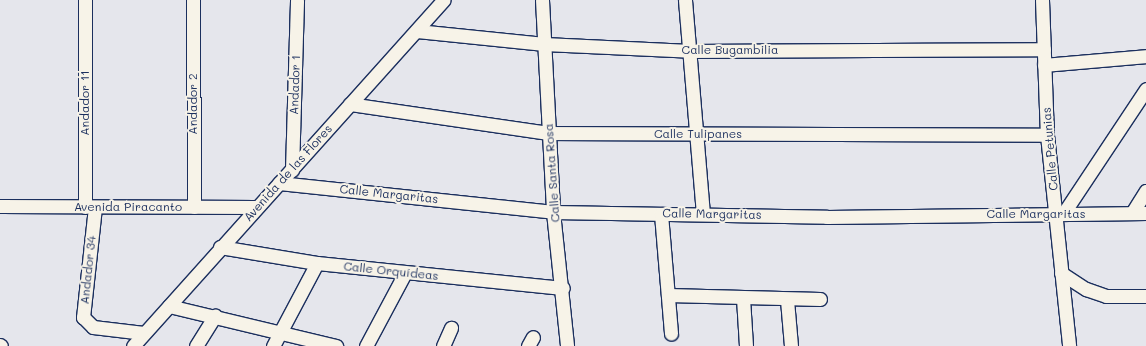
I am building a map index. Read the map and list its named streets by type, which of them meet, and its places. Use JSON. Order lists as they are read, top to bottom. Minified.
{"streets":{"street":["Calle Bugambilia","Andador 1","Andador 11","Andador 2","Calle Tulipanes","Calle Petunias","Avenida de las Flores","Calle Santa Rosa","Calle Margaritas","Avenida Piracanto","Andador 34","Calle Orquídeas"]},"crossings":[["Calle Bugambilia","Calle Petunias"],["Calle Bugambilia","Avenida de las Flores"],["Calle Bugambilia","Calle Santa Rosa"],["Andador 1","Avenida de las Flores"],["Andador 11","Avenida Piracanto"],["Andador 11","Andador 34"],["Andador 2","Avenida Piracanto"],["Calle Tulipanes","Calle Petunias"],["Calle Tulipanes","Avenida de las Flores"],["Calle Tulipanes","Calle Santa Rosa"],["Calle Petunias","Calle Margaritas"],["Avenida de las Flores","Calle Margaritas"],["Avenida de las Flores","Avenida Piracanto"],["Avenida de las Flores","Andador 34"],["Avenida de las Flores","Calle Orquídeas"],["Calle Santa Rosa","Calle Margaritas"],["Calle Santa Rosa","Calle Orquídeas"],["Avenida Piracanto","Andador 34"]]}
